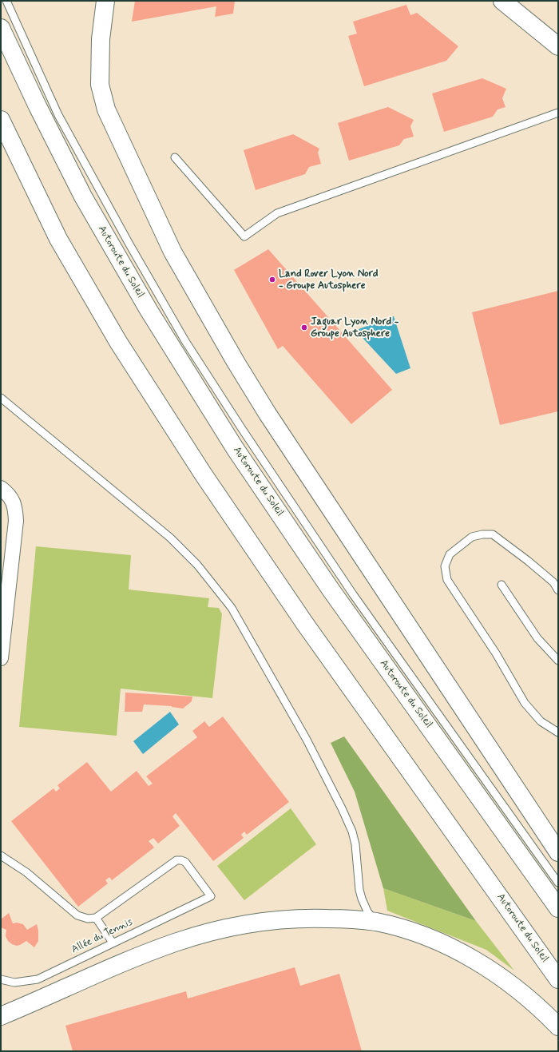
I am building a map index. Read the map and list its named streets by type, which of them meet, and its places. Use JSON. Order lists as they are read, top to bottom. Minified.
{"streets":{"main road":["Autoroute du Soleil"],"lane":["Allée du Tennis"]},"places":["Land Rover Lyon Nord - Groupe Autosphere","Jaguar Lyon Nord - Groupe Autosphere"]}
